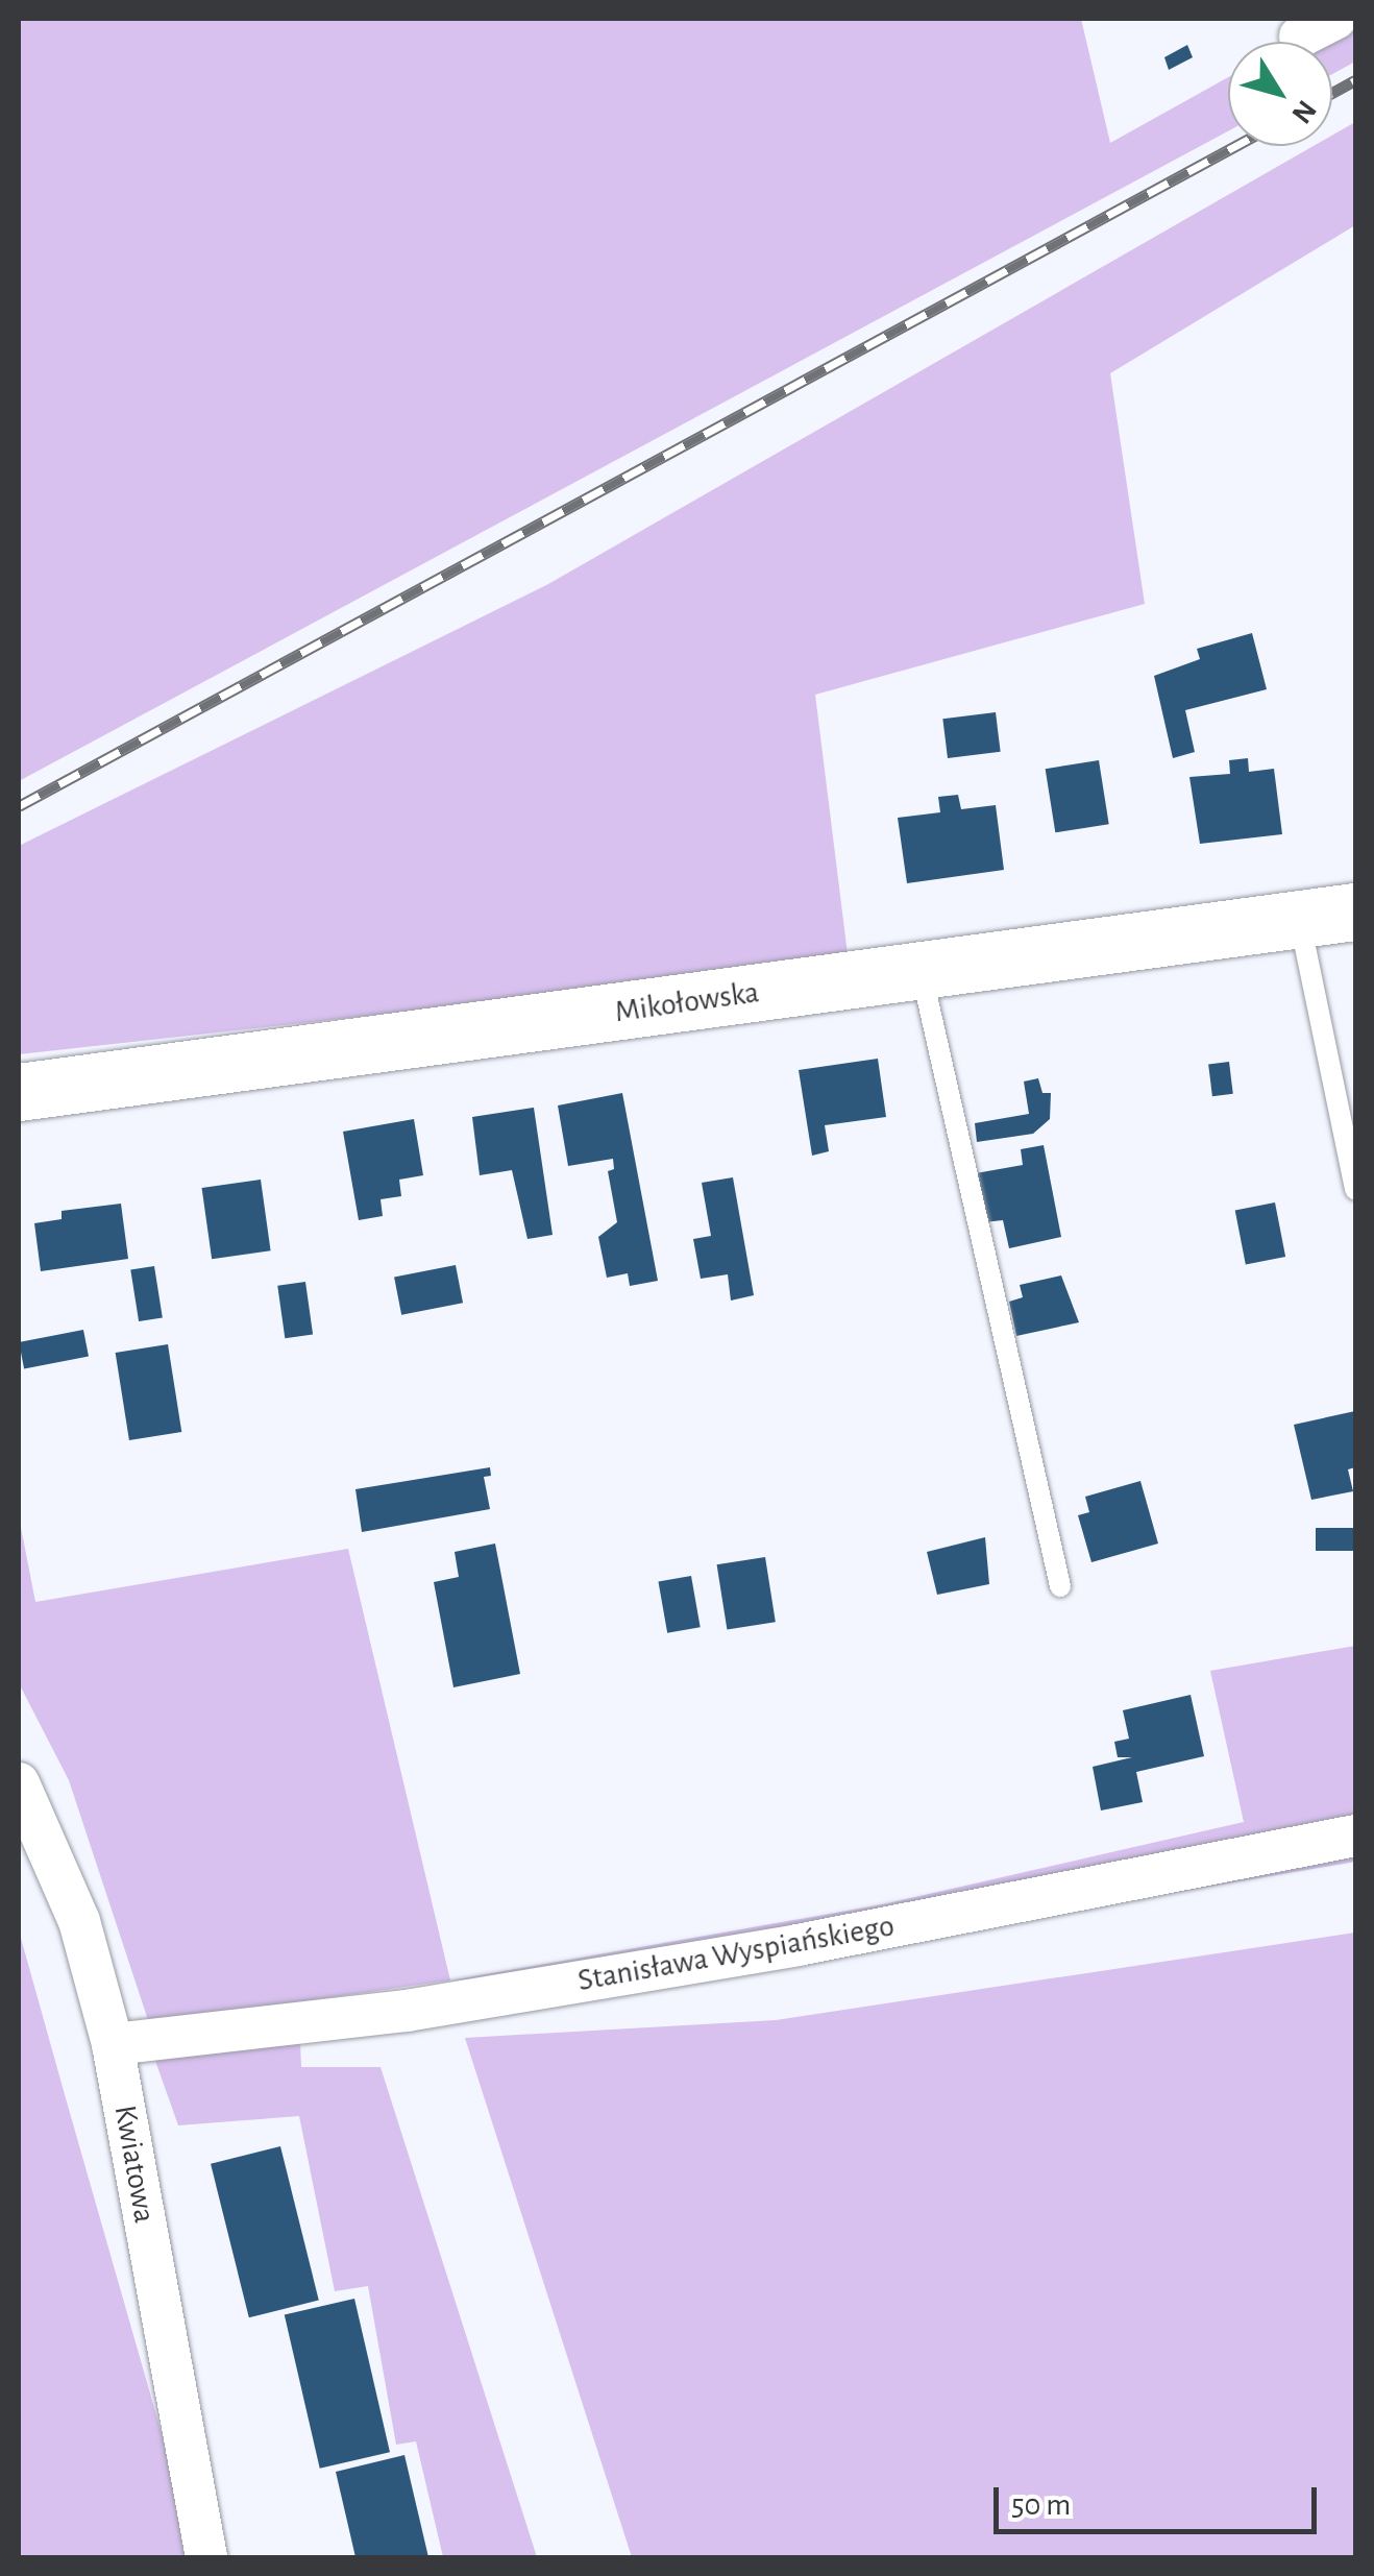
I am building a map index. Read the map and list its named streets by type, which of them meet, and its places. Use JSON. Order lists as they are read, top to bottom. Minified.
{"streets":{"main road":["Mikołowska"],"street":["Stanisława Wyspiańskiego","Kwiatowa"]},"crossings":[["Stanisława Wyspiańskiego","Kwiatowa"]],"scale_bar":"50 m","north":"bottom right"}
